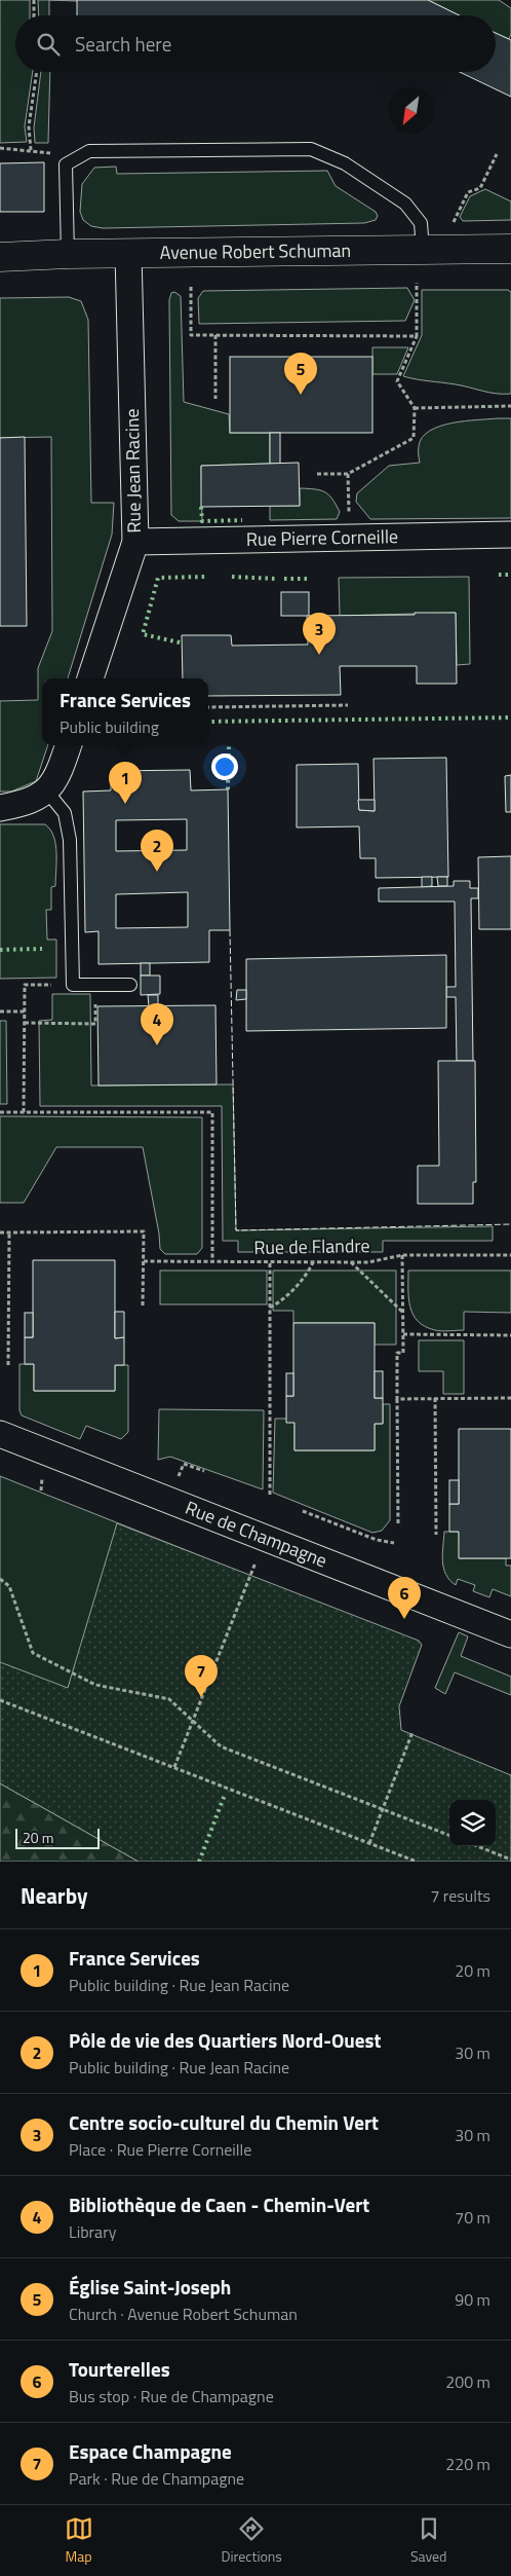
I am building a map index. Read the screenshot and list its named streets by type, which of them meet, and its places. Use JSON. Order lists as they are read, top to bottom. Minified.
{"streets":{"street":["Avenue Robert Schuman","Rue Jean Racine","Rue Pierre Corneille","Rue de Champagne"],"path":["Rue de Flandre"]},"crossings":[["Avenue Robert Schuman","Rue Jean Racine"],["Rue Jean Racine","Rue Pierre Corneille"]],"scale_bar":"20 m","north":"bottom left","page":{"search":"Search here","pins":["5","3","1","2","4","6","7"],"popup":["France Services","Public building"],"scale":"20 m","heading":["Nearby","7 results"],"list":[{"mark":"1","name":"France Services","note":"Public building · Rue Jean Racine","value":"20 m"},{"mark":"2","name":"Pôle de vie des Quartiers Nord-Ouest","note":"Public building · Rue Jean Racine","value":"30 m"},{"mark":"3","name":"Centre socio-culturel du Chemin Vert","note":"Place · Rue Pierre Corneille","value":"30 m"},{"mark":"4","name":"Bibliothèque de Caen - Chemin-Vert","note":"Library","value":"70 m"},{"mark":"5","name":"Église Saint-Joseph","note":"Church · Avenue Robert Schuman","value":"90 m"},{"mark":"6","name":"Tourterelles","note":"Bus stop · Rue de Champagne","value":"200 m"},{"mark":"7","name":"Espace Champagne","note":"Park · Rue de Champagne","value":"220 m"}],"nav":["Map","Directions","Saved"]}}
